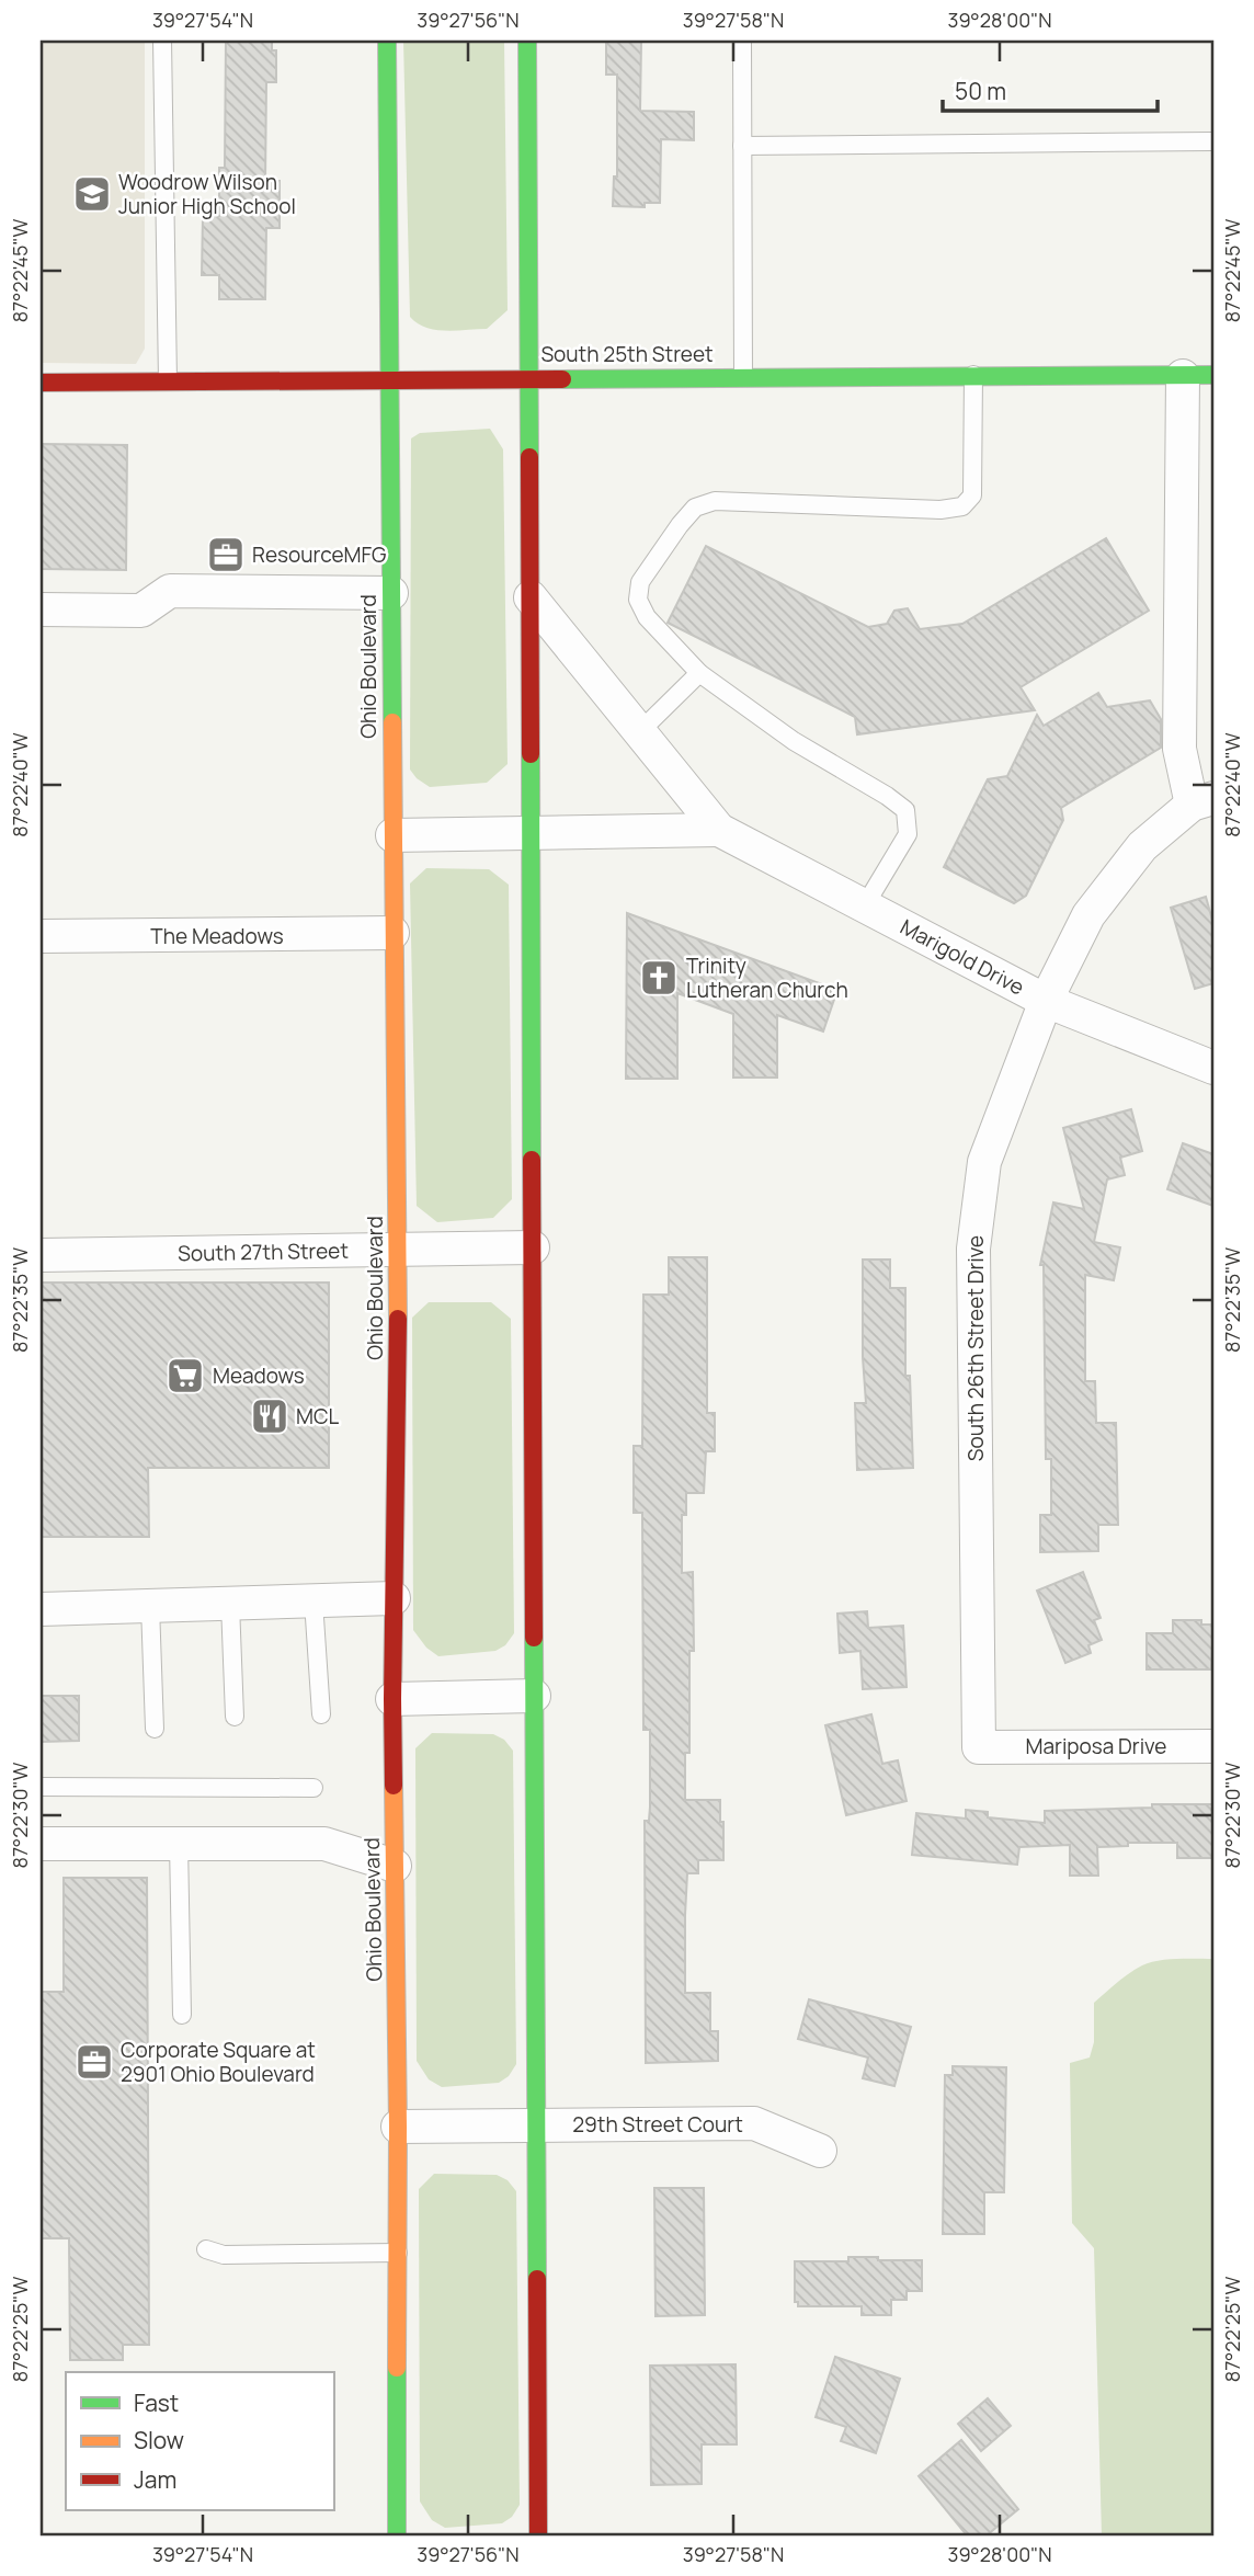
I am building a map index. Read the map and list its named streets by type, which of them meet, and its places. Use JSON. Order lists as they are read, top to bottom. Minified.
{"streets":{"street":["South 25th Street","Ohio Boulevard","The Meadows","Marigold Drive","South 27th Street","South 26th Street Drive","Mariposa Drive","29th Street Court"]},"crossings":[["South 25th Street","Ohio Boulevard"],["Ohio Boulevard","The Meadows"],["Ohio Boulevard","Marigold Drive"],["Ohio Boulevard","South 27th Street"],["Ohio Boulevard","29th Street Court"],["Marigold Drive","South 26th Street Drive"],["South 26th Street Drive","Mariposa Drive"]],"places":{"school or university":["Woodrow Wilson Junior High School"],"office":["ResourceMFG","Corporate Square at 2901 Ohio Boulevard"],"church":["Trinity Lutheran Church"],"supermarket":["Meadows"],"restaurant":["MCL"]},"legend":["Fast","Slow","Jam"],"scale_bar":"50 m","coordinates":["39°27'54\"N","39°27'56\"N","39°27'58\"N","39°28'00\"N","87°22'45\"W","87°22'40\"W","87°22'35\"W","87°22'30\"W","87°22'25\"W"]}
